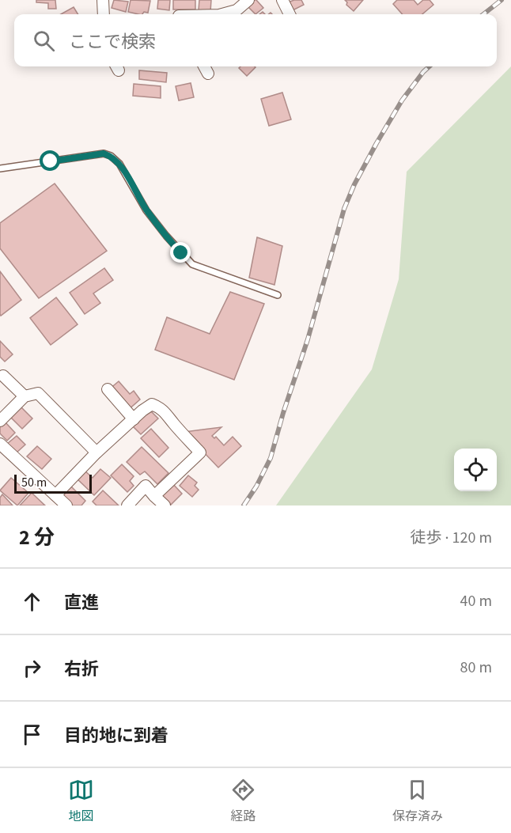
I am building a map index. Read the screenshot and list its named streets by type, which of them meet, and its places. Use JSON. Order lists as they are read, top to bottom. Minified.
{"scale_bar":"50 m","page":{"search":"ここで検索","scale":"50 m","heading":["2 分","徒歩 · 120 m"],"list":[["直進","40 m"],["右折","80 m"],"目的地に到着"],"nav":["地図","経路","保存済み"]}}
